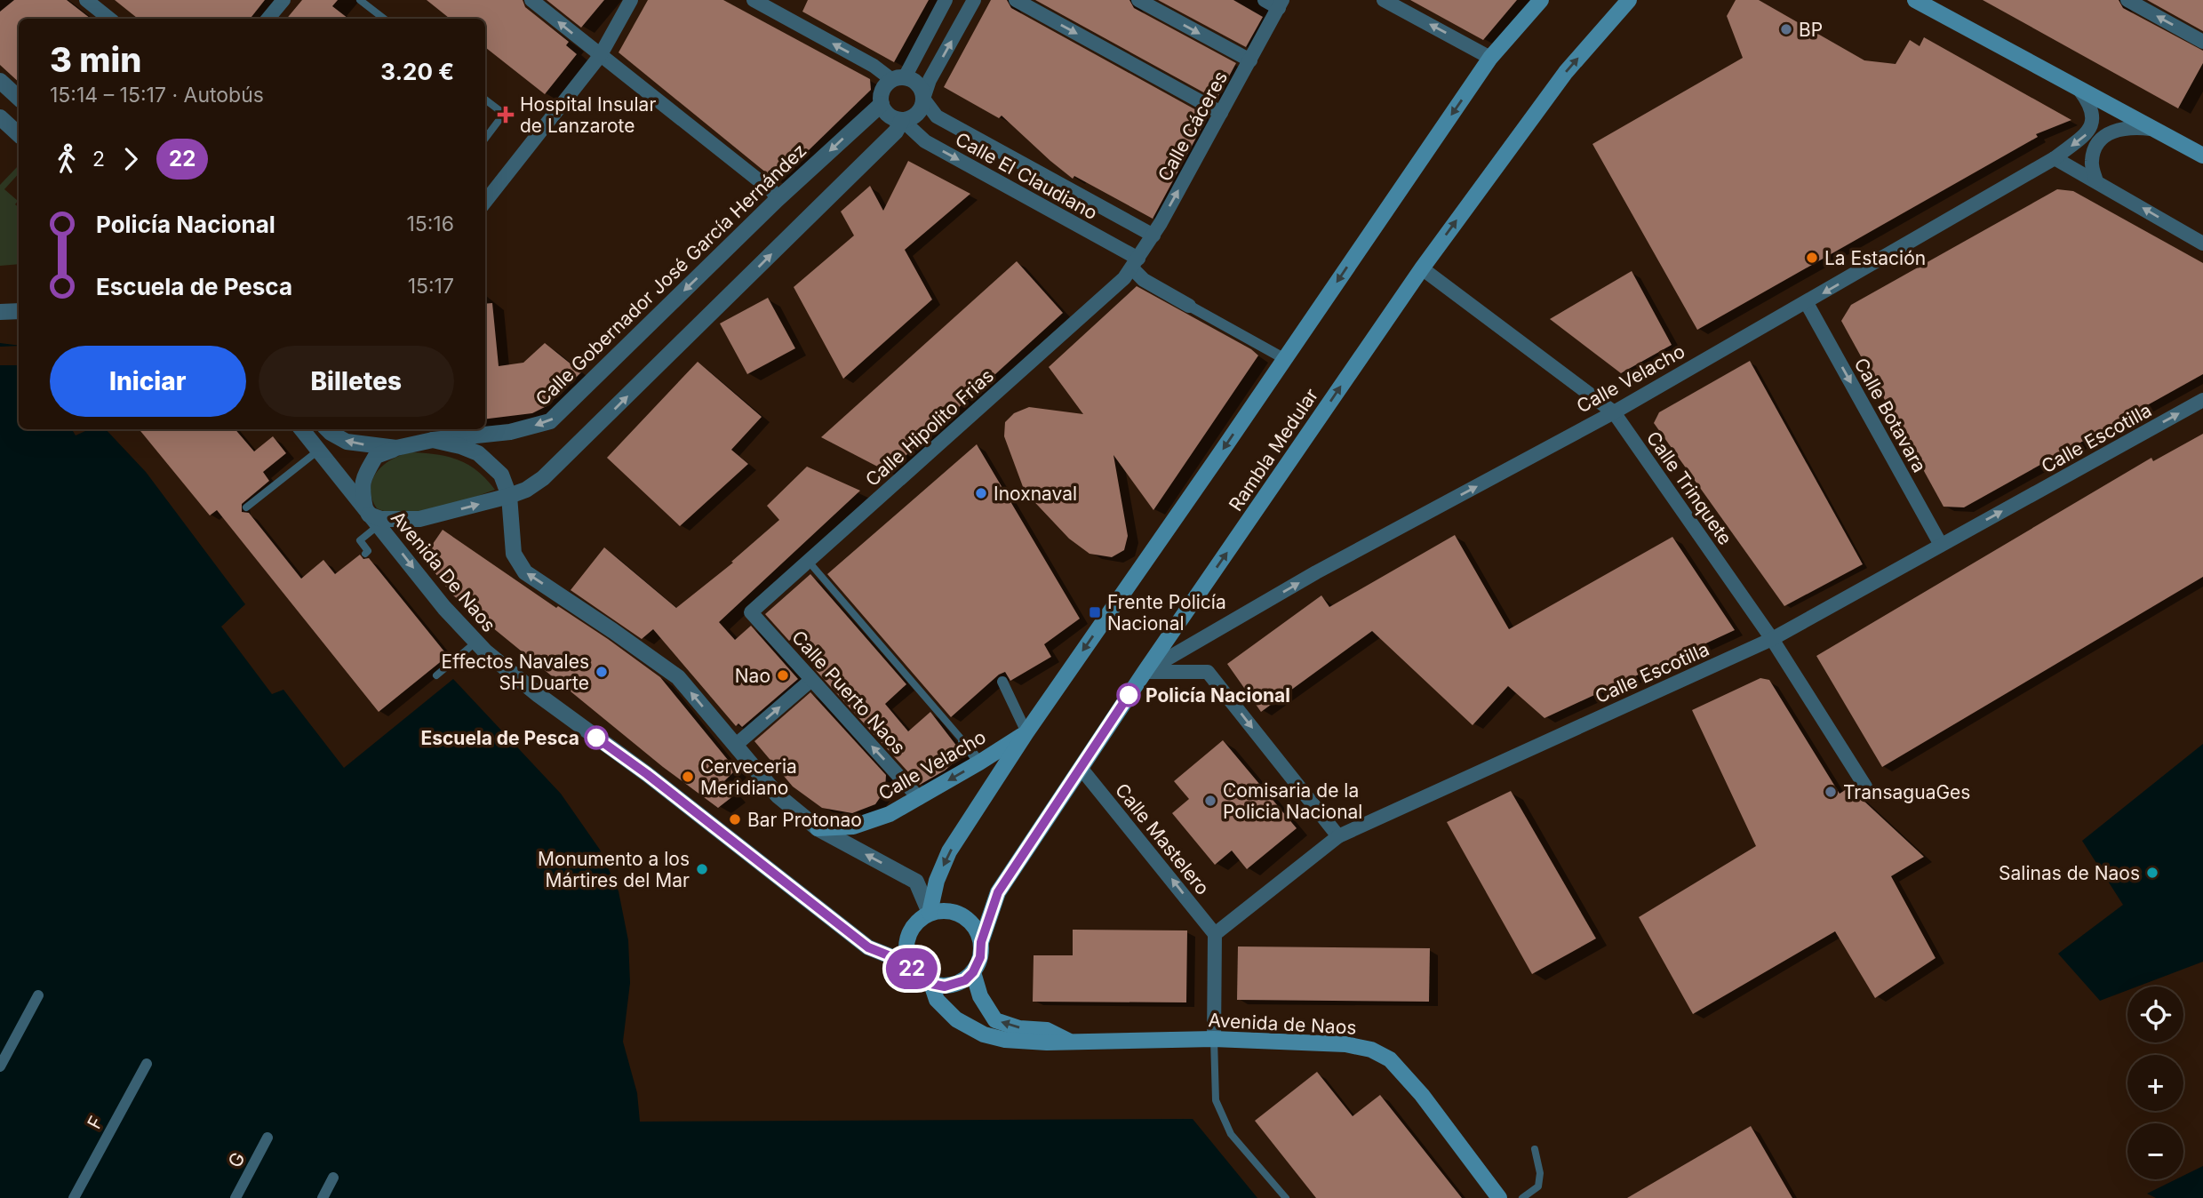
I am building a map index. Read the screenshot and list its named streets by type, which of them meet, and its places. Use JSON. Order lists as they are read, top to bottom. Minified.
{"streets":{"main road":["Calle Velacho","Rambla Medular","Avenida de Naos"],"street":["Calle Cáceres","Calle El Claudiano","Calle Gobernador José García Hernández","Calle Botavara","Calle Hipolito Frias","Calle Escotilla","Calle Trinquete","Avenida De Naos","Calle Puerto Naos","Calle Mastelero","F","G"]},"crossings":[["Calle Cáceres","Calle El Claudiano"],["Calle Cáceres","Calle Hipolito Frias"],["Calle El Claudiano","Calle Gobernador José García Hernández"],["Calle El Claudiano","Calle Hipolito Frias"],["Calle Velacho","Calle Botavara"],["Calle Velacho","Rambla Medular"],["Calle Velacho","Calle Trinquete"],["Calle Velacho","Calle Puerto Naos"],["Calle Botavara","Calle Escotilla"],["Calle Hipolito Frias","Calle Puerto Naos"],["Calle Escotilla","Calle Trinquete"],["Calle Escotilla","Calle Mastelero"],["Rambla Medular","Calle Trinquete"],["Rambla Medular","Avenida De Naos"],["Rambla Medular","Calle Mastelero"],["Rambla Medular","Avenida de Naos"],["Avenida De Naos","Avenida de Naos"]],"one_way":["Calle Cáceres","Calle Botavara","Calle Mastelero"],"places":{"other":["BP","La Estación","Inoxnaval","Effectos Navales SH Duarte","Nao","Policía Nacional","Escuela de Pesca","Cerveceria Meridiano","TransaguaGes","Comisaria de la Policia Nacional","Bar Protonao","Monumento a los Mártires del Mar","Salinas de Naos"],"health":["Hospital Insular de Lanzarote"],"transit":["Frente Policía Nacional"]},"lines":["bus line 22"],"page":{"on_map":"22","heading":["3 min","15:14 – 15:17 · Autobús","3.20 €"],"legs":["2","22"],"list":[{"name":"Policía Nacional","value":"15:16"},{"name":"Escuela de Pesca","value":"15:17"}],"buttons":["Iniciar","Billetes"],"map_buttons":["+","−"]}}
